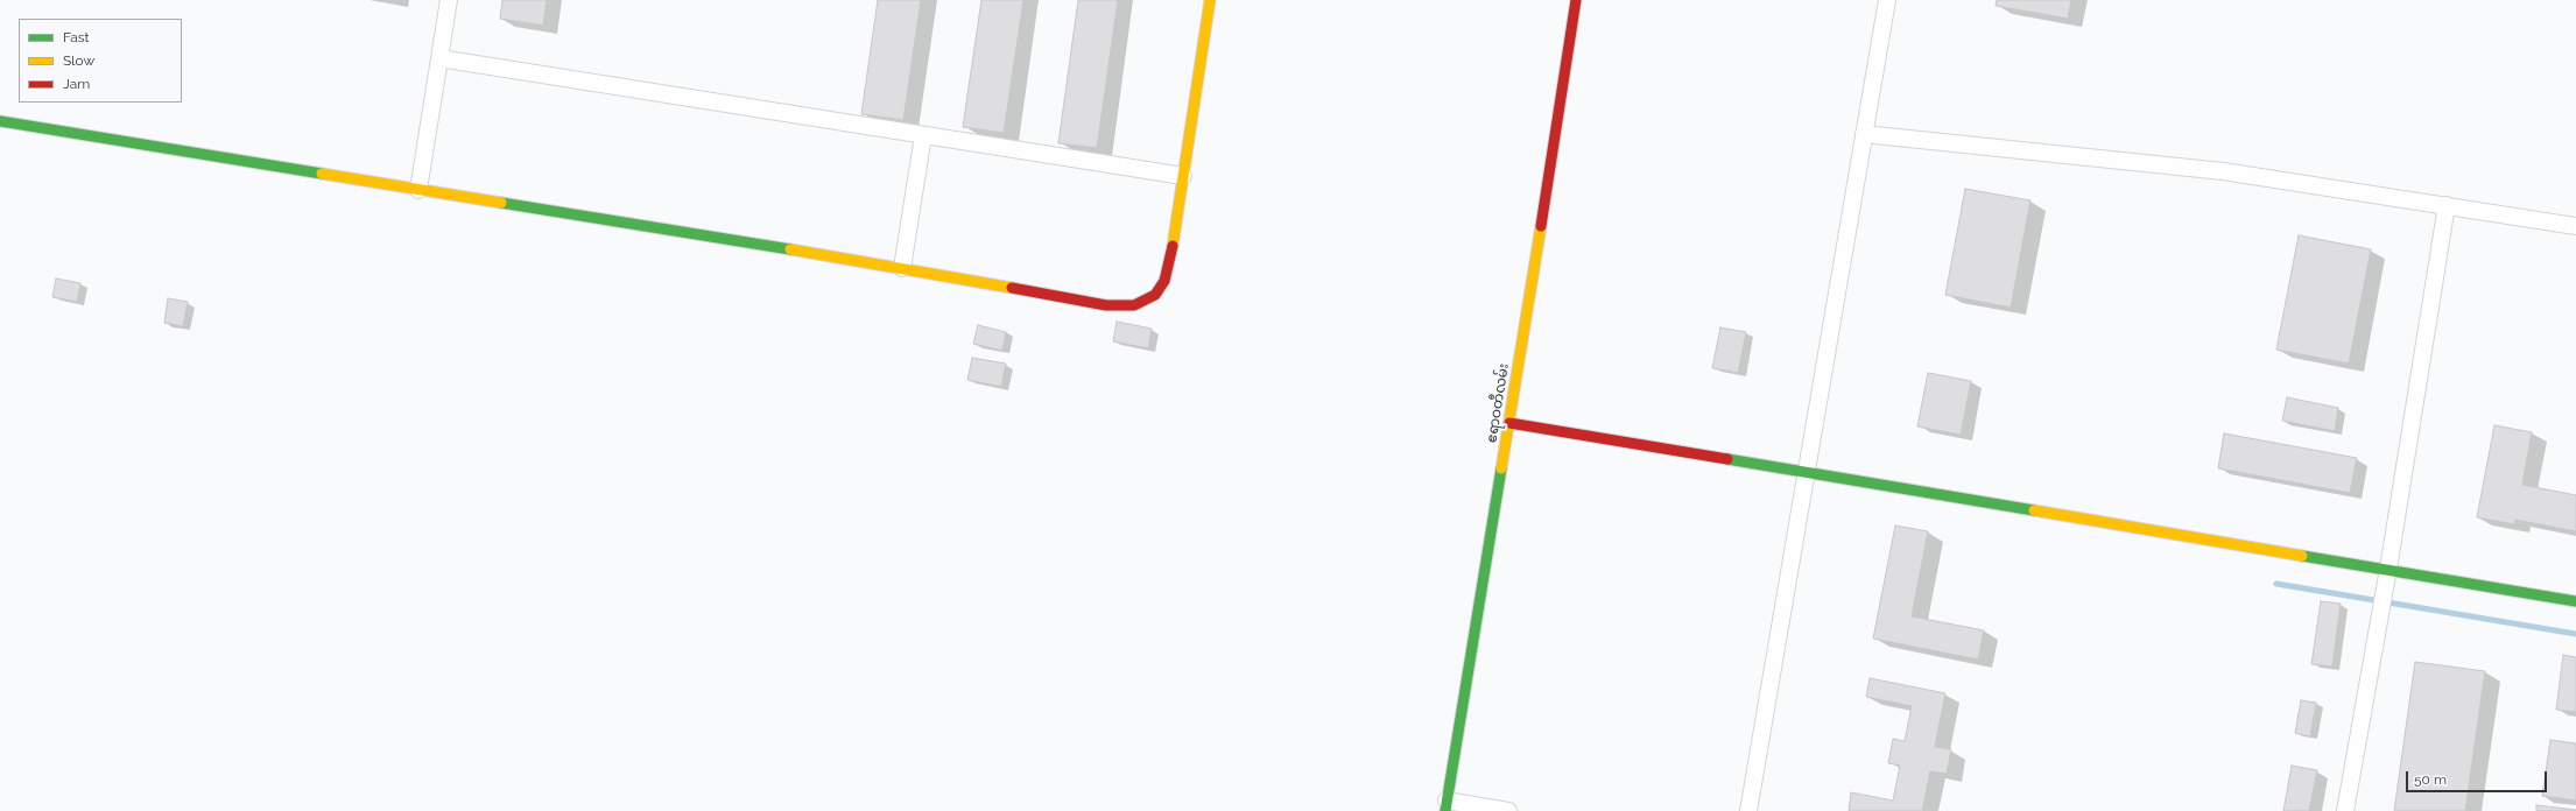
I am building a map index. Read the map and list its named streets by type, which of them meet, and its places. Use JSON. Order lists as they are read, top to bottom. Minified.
{"streets":{"street":["ဧရာဝတီလမ်း"]},"legend":["Fast","Slow","Jam"],"scale_bar":"50 m"}
